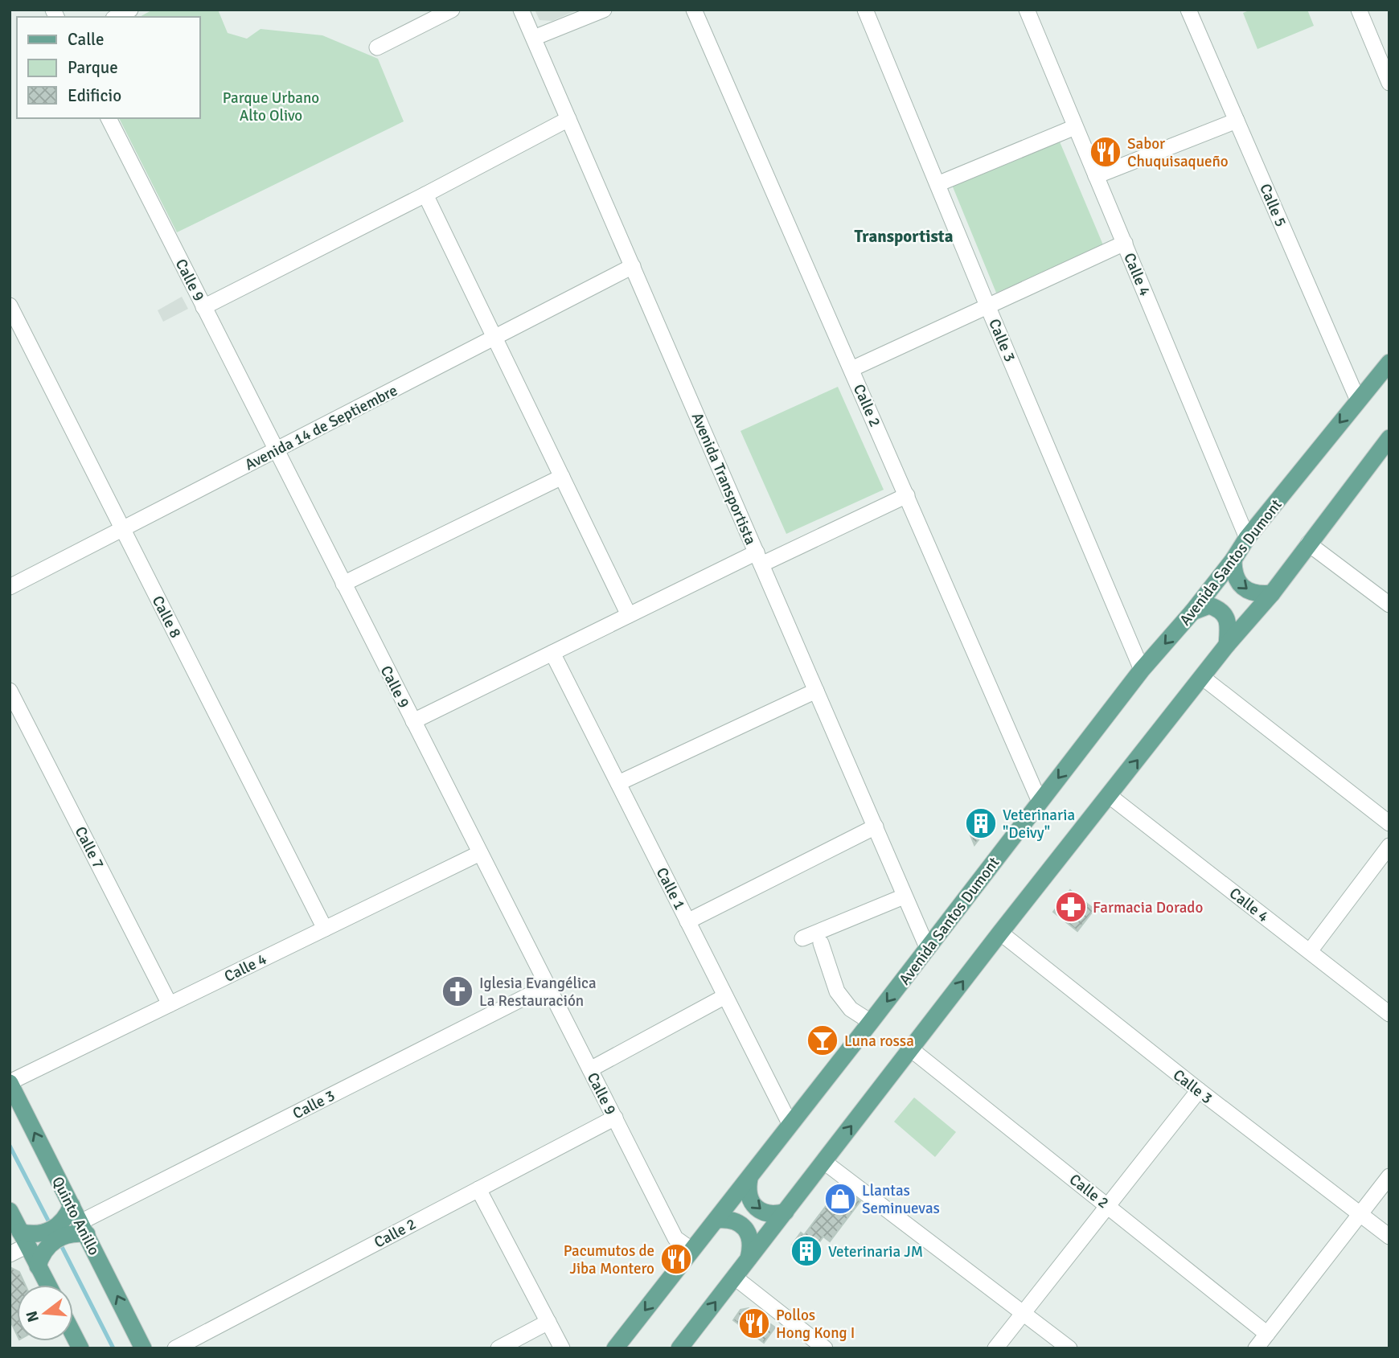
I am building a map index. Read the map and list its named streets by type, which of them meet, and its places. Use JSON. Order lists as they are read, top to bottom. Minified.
{"streets":{"main road":["Avenida Santos Dumont","Quinto Anillo"],"street":["Calle 5","Calle 4","Calle 9","Calle 3","Calle 2","Avenida 14 de Septiembre","Avenida Transportista","Calle 8","Calle 7","Calle 1"]},"crossings":[["Calle 5","Avenida Santos Dumont"],["Calle 4","Calle 9"],["Calle 4","Avenida Santos Dumont"],["Calle 4","Calle 8"],["Calle 4","Calle 7"],["Calle 4","Quinto Anillo"],["Calle 9","Calle 3"],["Calle 9","Calle 2"],["Calle 9","Avenida 14 de Septiembre"],["Calle 9","Avenida Santos Dumont"],["Calle 3","Avenida Santos Dumont"],["Calle 3","Quinto Anillo"],["Calle 2","Avenida Santos Dumont"],["Avenida 14 de Septiembre","Avenida Transportista"],["Avenida 14 de Septiembre","Calle 8"],["Avenida Transportista","Avenida Santos Dumont"],["Avenida Santos Dumont","Calle 1"]],"districts":["Transportista"],"parks":["Parque Urbano Alto Olivo"],"places":{"restaurant":["Sabor Chuquisaqueño","Pacumutos de Jiba Montero","Pollos Hong Kong I"],"building":["Veterinaria \"Deivy\"","Veterinaria JM"],"pharmacy":["Farmacia Dorado"],"church":["Iglesia Evangélica La Restauración"],"bar":["Luna rossa"],"shop":["Llantas Seminuevas"]},"legend":["Calle","Parque","Edificio"],"north":"left"}
